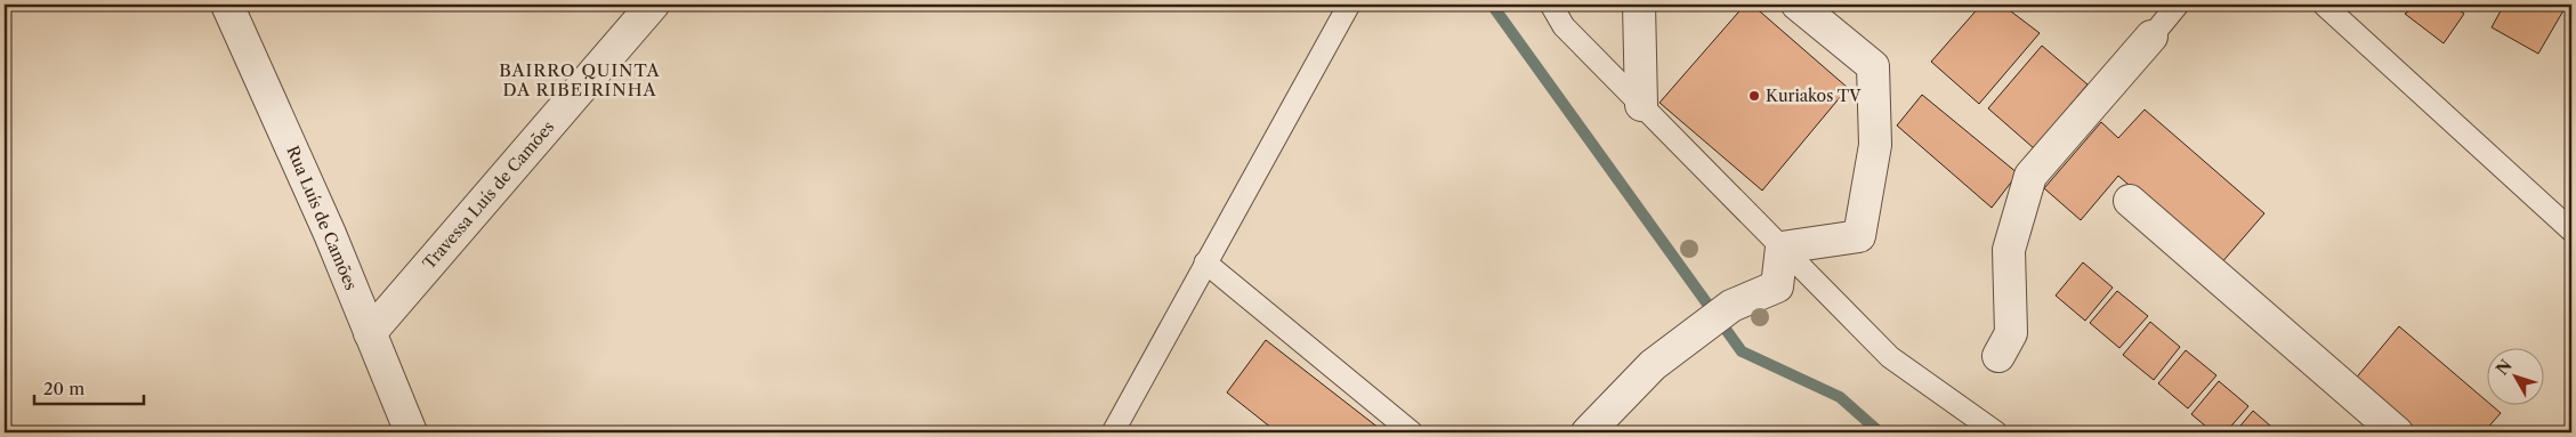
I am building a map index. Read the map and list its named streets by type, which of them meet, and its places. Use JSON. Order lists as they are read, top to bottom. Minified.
{"streets":{"street":["Travessa Luís de Camões","Rua Luís de Camões"]},"crossings":[["Travessa Luís de Camões","Rua Luís de Camões"]],"districts":["BAIRRO QUINTA DA RIBEIRINHA"],"places":["Kuriakos TV"],"scale_bar":"20 m","north":"top left"}
